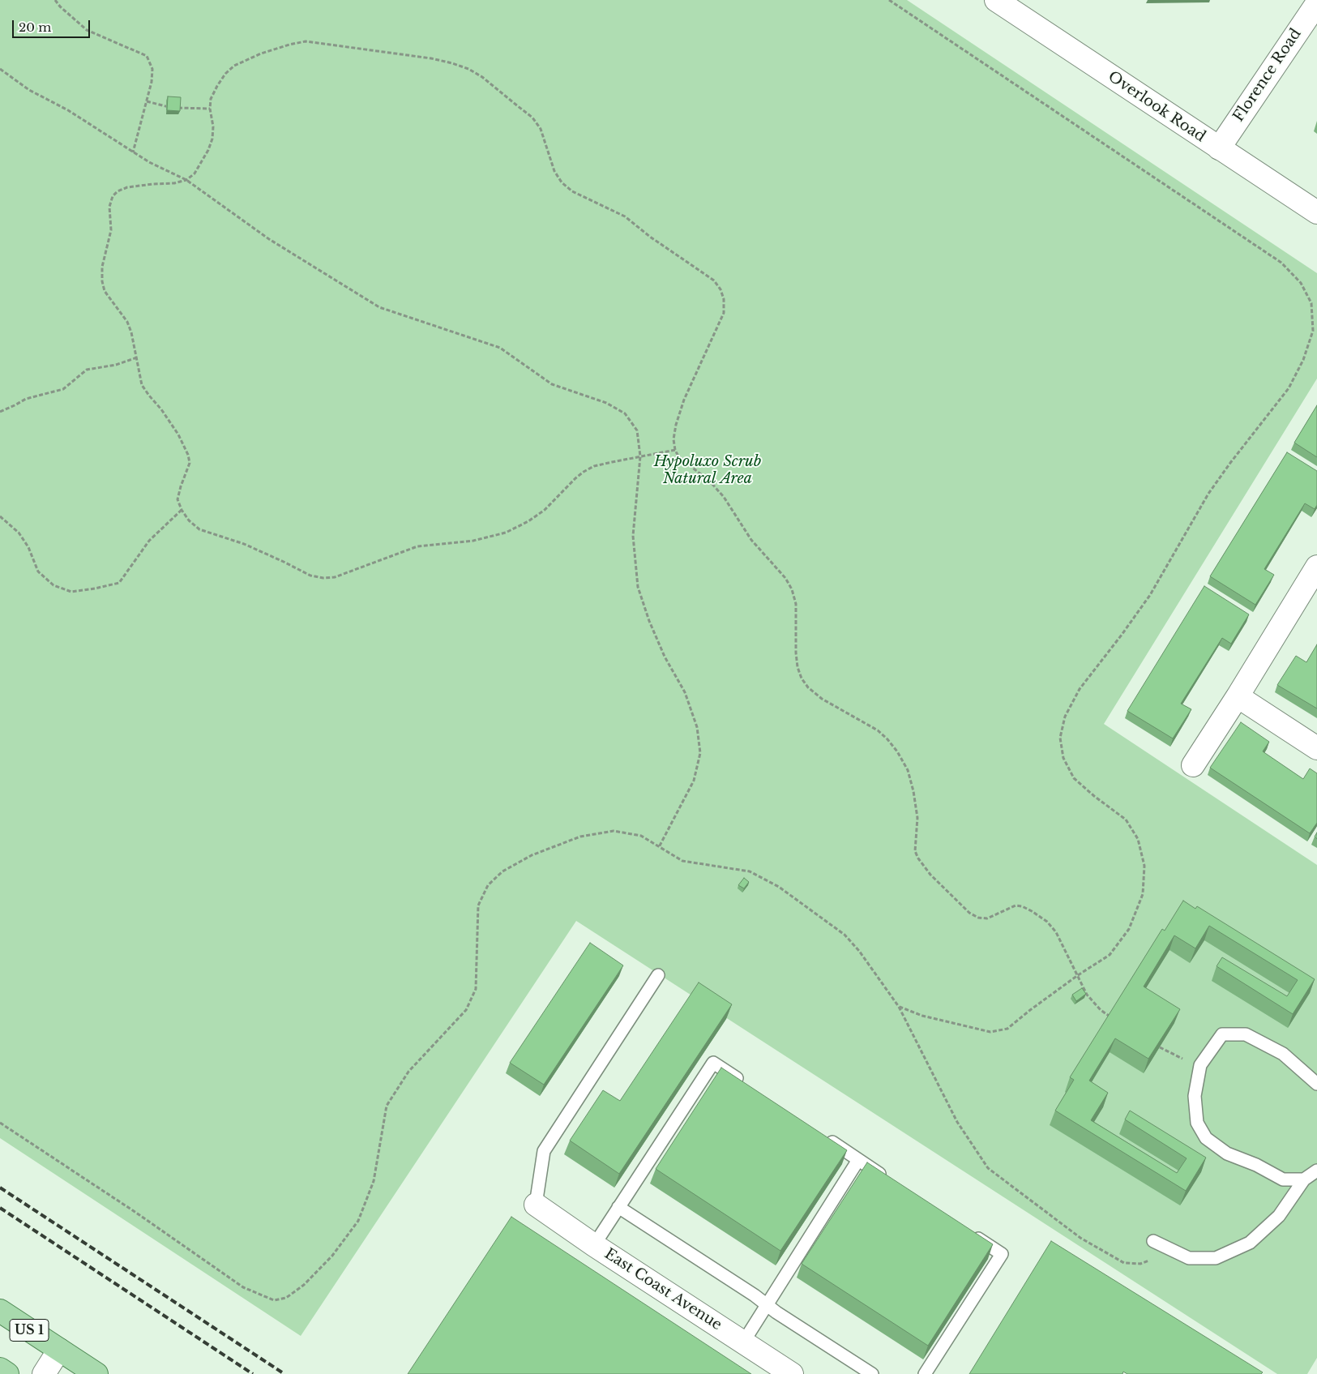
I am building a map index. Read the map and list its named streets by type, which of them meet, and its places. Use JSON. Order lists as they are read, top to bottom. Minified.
{"streets":{"main road":["US 1"],"street":["Florence Road","Overlook Road","East Coast Avenue"]},"crossings":[["Florence Road","Overlook Road"]],"parks":["Hypoluxo Scrub Natural Area"],"scale_bar":"20 m"}
